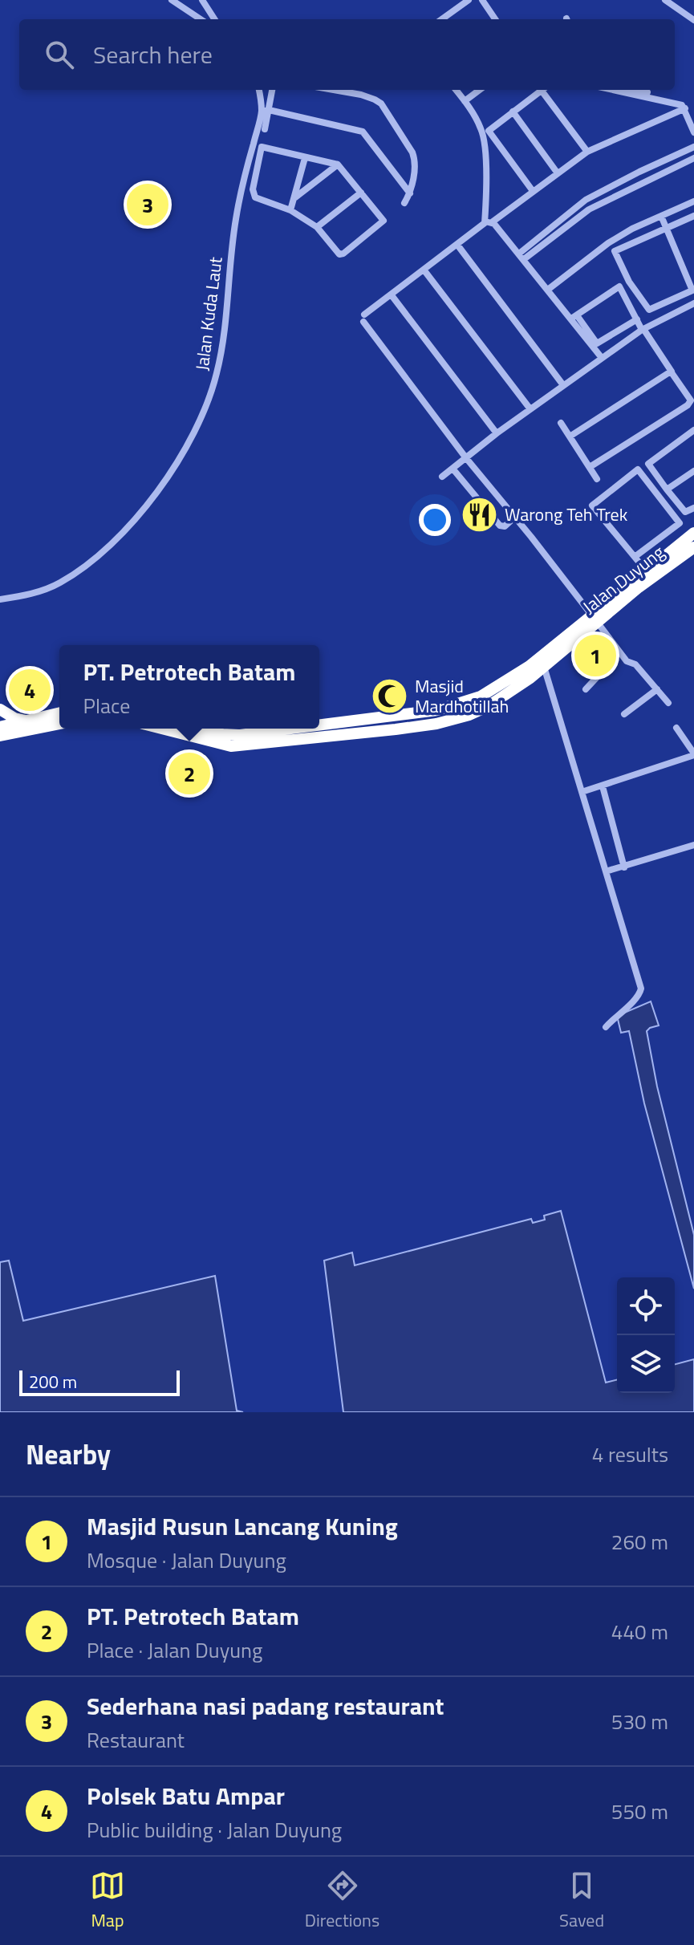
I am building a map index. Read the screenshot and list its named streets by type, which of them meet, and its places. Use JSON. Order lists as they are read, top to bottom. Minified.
{"streets":{"highway":["Jalan Duyung"],"street":["Jalan Kuda Laut"]},"places":{"restaurant":["Warong Teh Trek"],"mosque":["Masjid Mardhotillah"]},"scale_bar":"200 m","page":{"search":"Search here","pins":["3","1","4","2"],"popup":["PT. Petrotech Batam","Place"],"scale":"200 m","heading":["Nearby","4 results"],"list":[{"mark":"1","name":"Masjid Rusun Lancang Kuning","note":"Mosque · Jalan Duyung","value":"260 m"},{"mark":"2","name":"PT. Petrotech Batam","note":"Place · Jalan Duyung","value":"440 m"},{"mark":"3","name":"Sederhana nasi padang restaurant","note":"Restaurant","value":"530 m"},{"mark":"4","name":"Polsek Batu Ampar","note":"Public building · Jalan Duyung","value":"550 m"}],"nav":["Map","Directions","Saved"]}}
